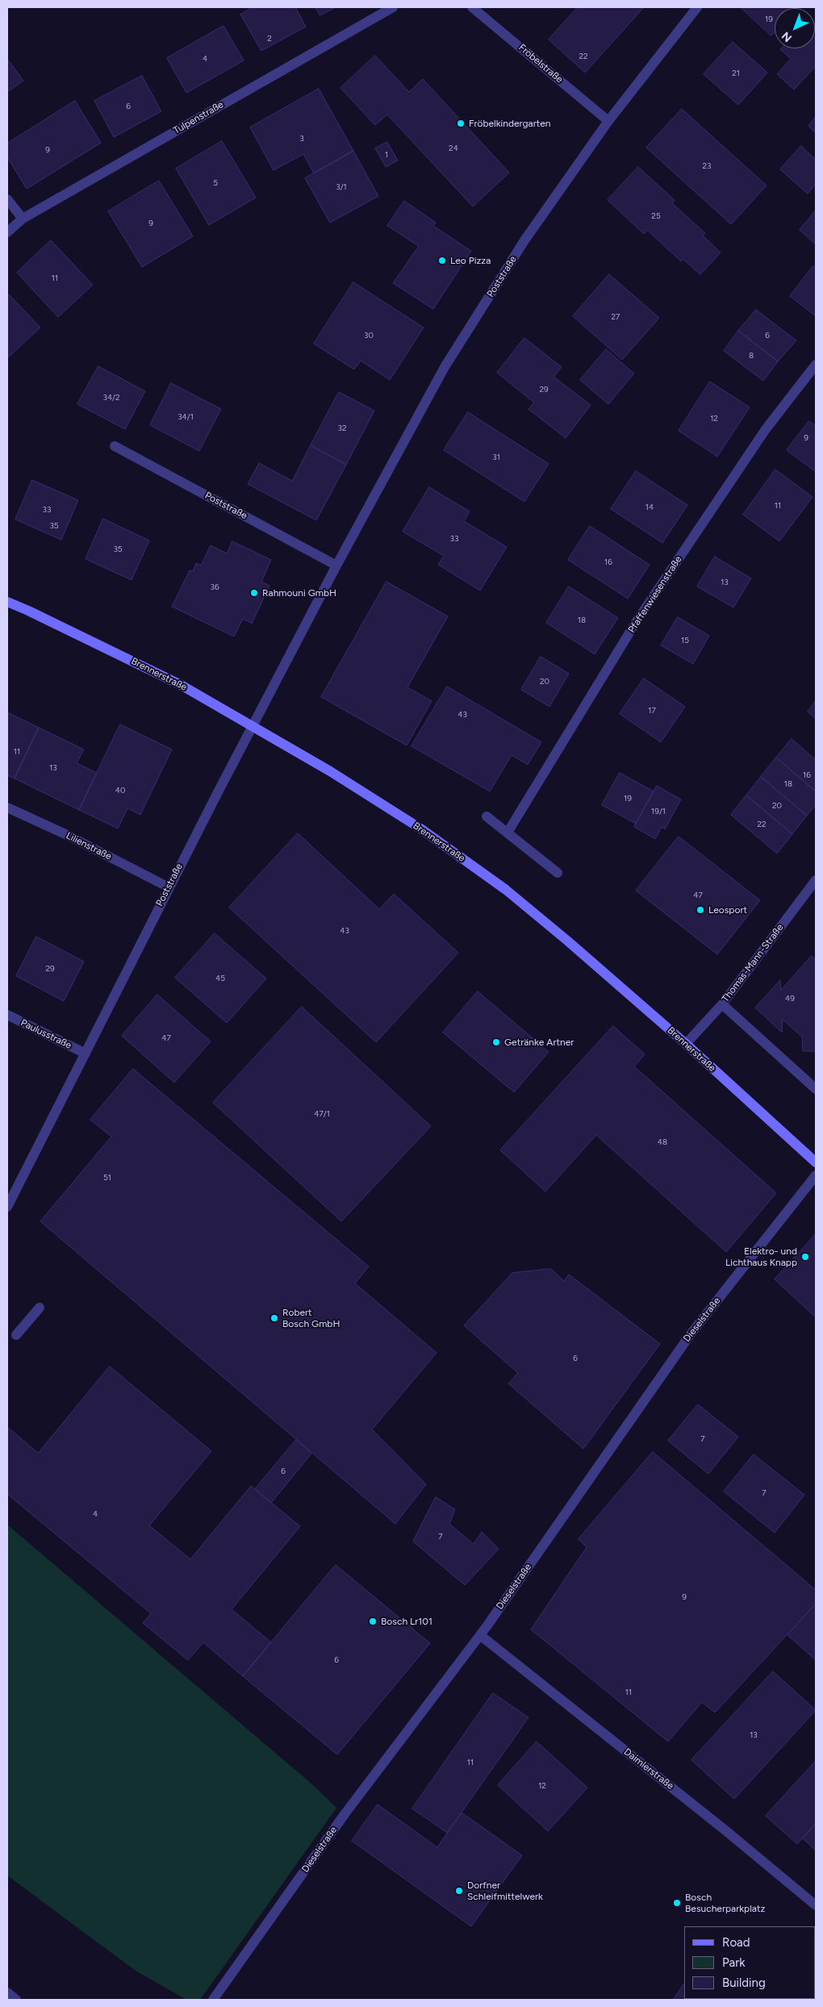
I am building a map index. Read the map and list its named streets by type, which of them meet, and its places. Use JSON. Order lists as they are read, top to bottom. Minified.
{"streets":{"main road":["Brennerstraße"],"street":["Fröbelstraße","Tulpenstraße","Poststraße","Pfaffenwiesenstraße","Lilienstraße","Thomas-Mann-Straße","Paulusstraße","Dieselstraße","Daimlerstraße"]},"crossings":[["Fröbelstraße","Poststraße"],["Poststraße","Brennerstraße"],["Poststraße","Lilienstraße"],["Poststraße","Paulusstraße"],["Brennerstraße","Thomas-Mann-Straße"],["Dieselstraße","Daimlerstraße"]],"places":["Fröbelkindergarten","Leo Pizza","Rahmouni GmbH","Leosport","Getränke Artner","Elektro- und Lichthaus Knapp","Robert Bosch GmbH","Bosch Lr101","Dorfner Schleifmittelwerk","Bosch Besucherparkplatz"],"house_numbers":["19","2","22","4","21","6","3","24","9","1","23","5","3/1","25","9","11","27","30","6","8","29","34/2","34/1","12","32","9","31","11","14","33","35","33","35","16","13","36","18","15","20","17","43","11","13","16","18","40","19","20","19/1","22","47","43","29","45","49","47","47/1","48","51","6","7","6","7","4","7","9","6","11","13","11","12"],"legend":["Road","Park","Building"],"north":"bottom left"}
